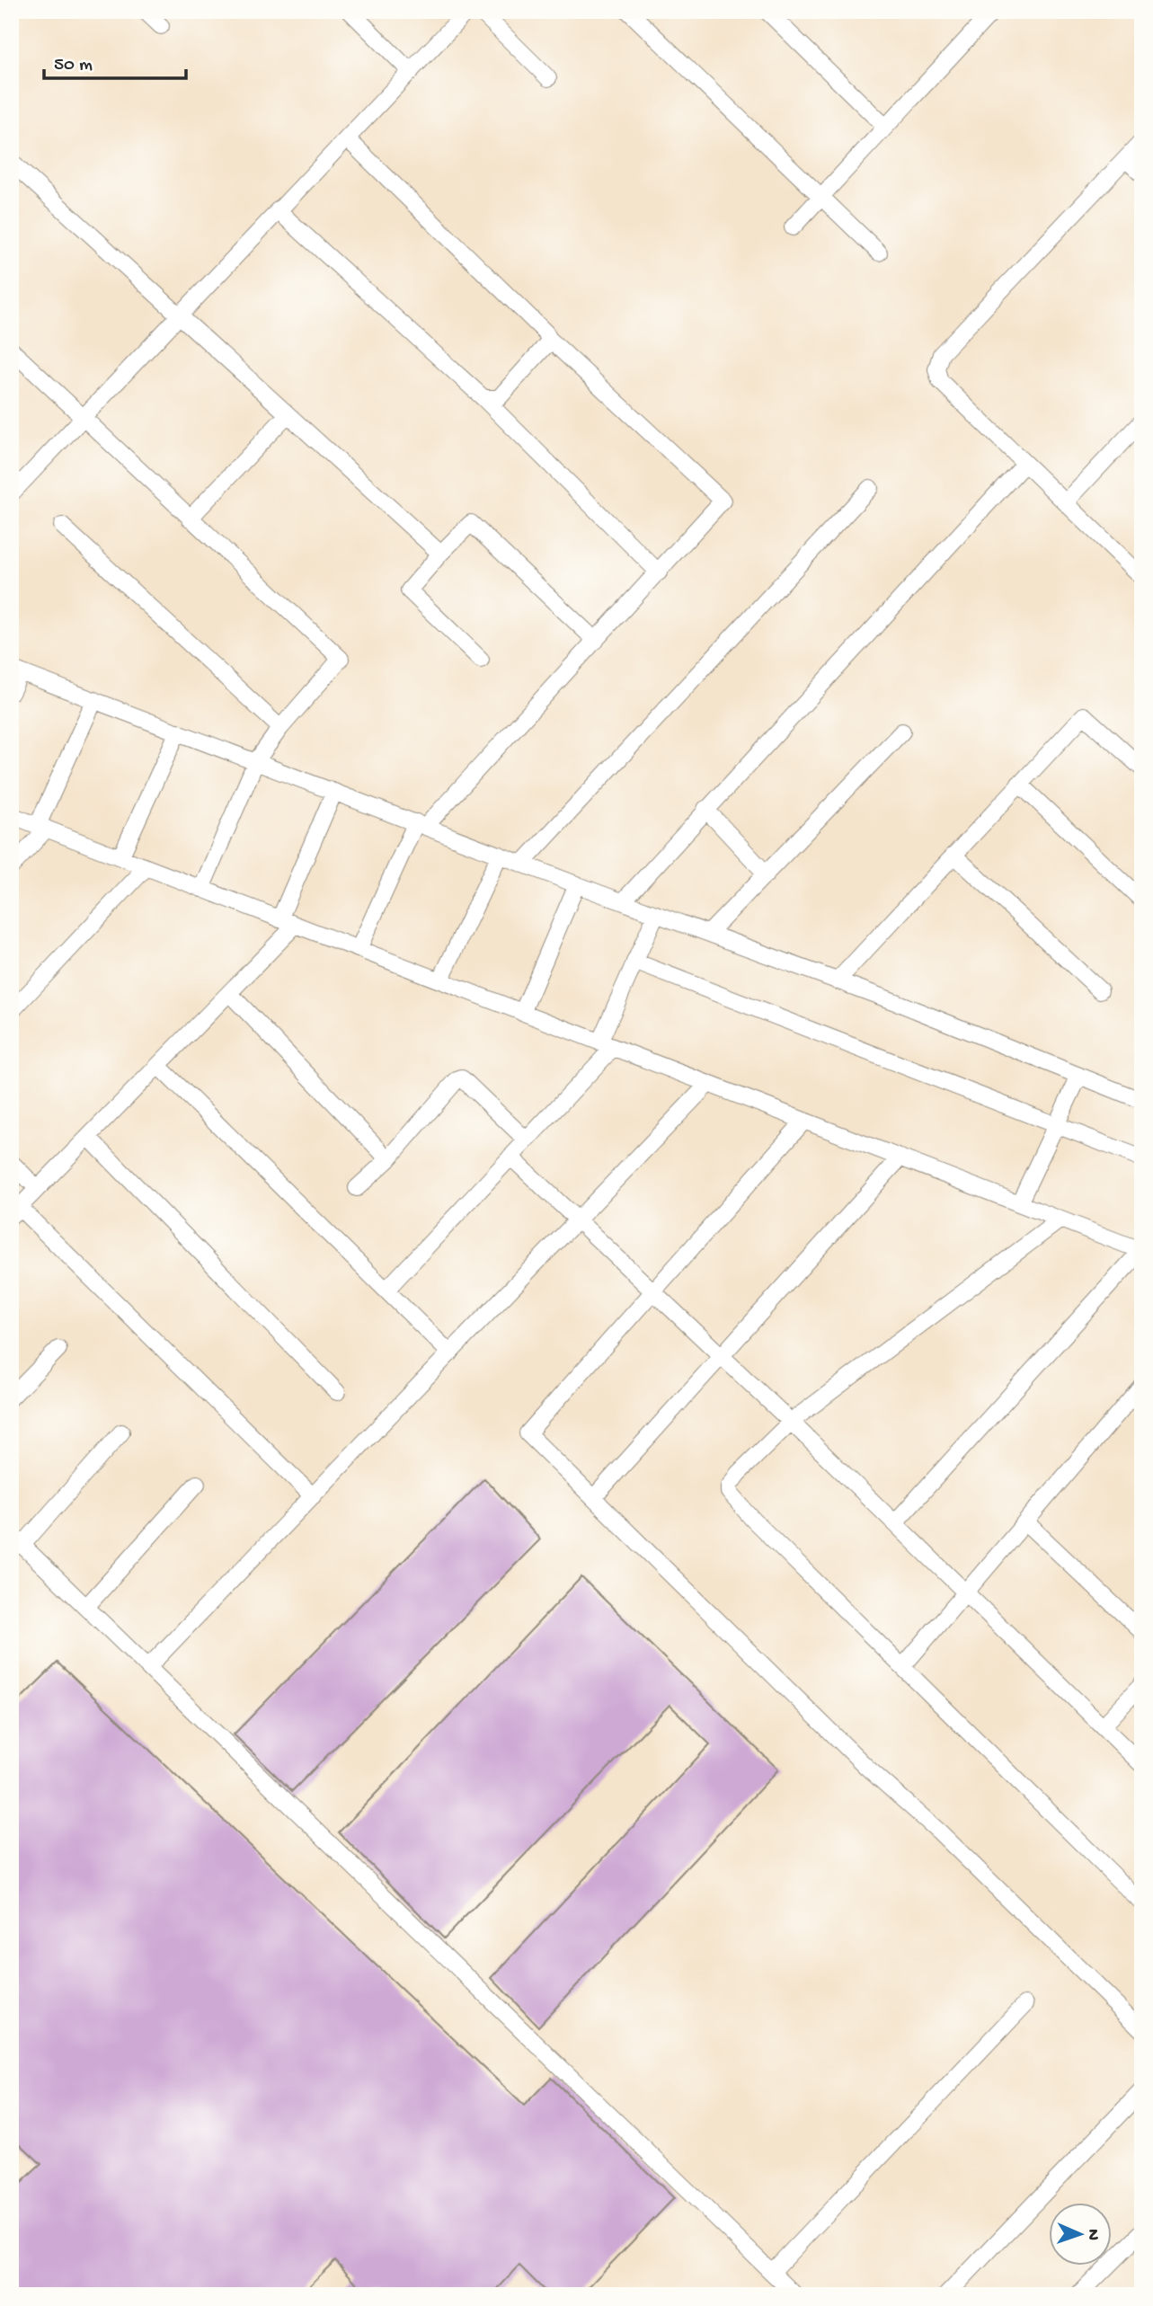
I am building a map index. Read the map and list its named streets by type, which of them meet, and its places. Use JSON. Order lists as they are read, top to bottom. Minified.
{"scale_bar":"50 m","north":"right"}
